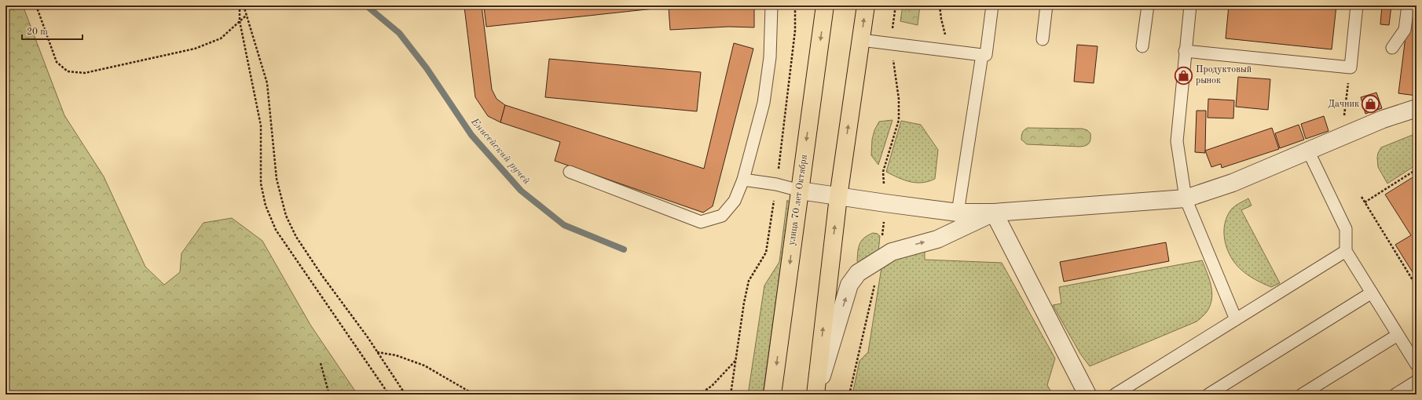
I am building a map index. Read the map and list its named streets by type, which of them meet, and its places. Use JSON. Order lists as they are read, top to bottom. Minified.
{"streets":{"main road":["улица 70 лет Октября"]},"water":["Енисейский ручей"],"places":{"shop":["Продуктовый рынок","Дачник"]},"scale_bar":"20 m"}
